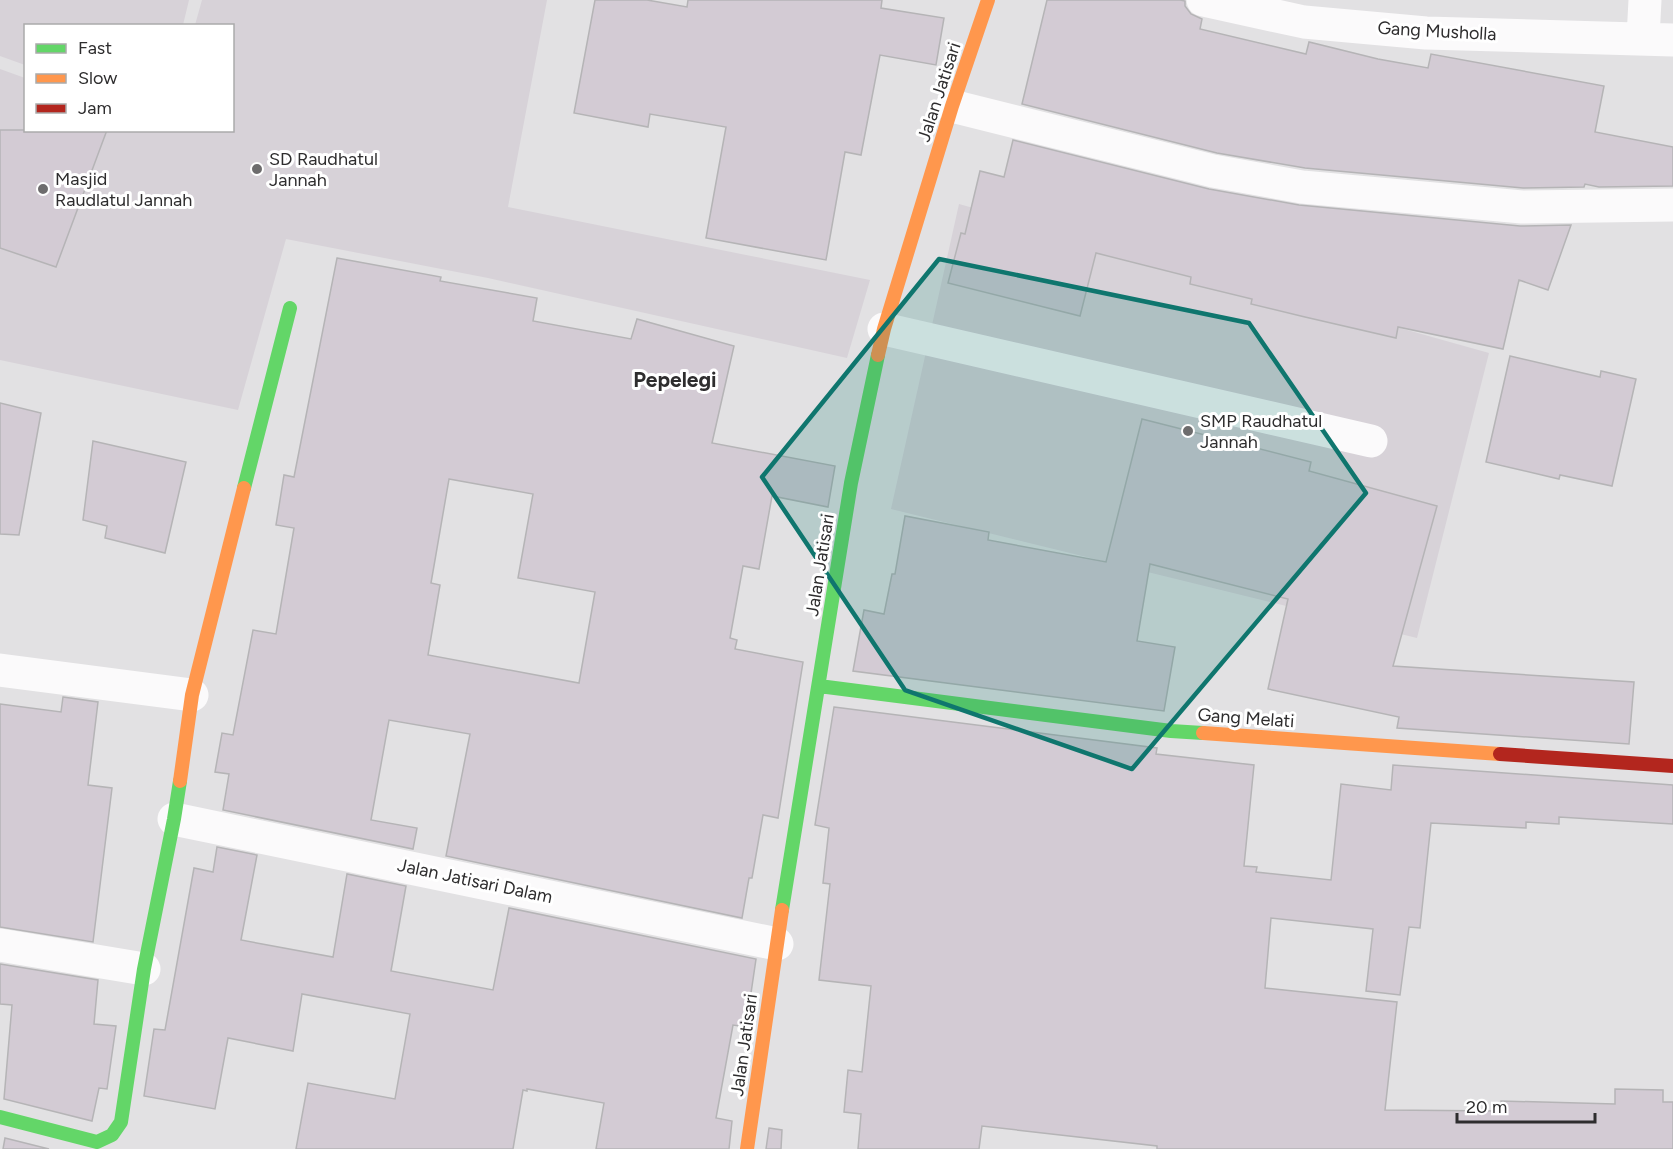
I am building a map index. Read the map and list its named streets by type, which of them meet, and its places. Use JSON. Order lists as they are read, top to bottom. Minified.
{"streets":{"street":["Gang Musholla","Jalan Jatisari","Gang Melati","Jalan Jatisari Dalam"]},"crossings":[["Jalan Jatisari","Gang Melati"],["Jalan Jatisari","Jalan Jatisari Dalam"]],"districts":["Pepelegi"],"places":["SD Raudhatul Jannah","Masjid Raudlatul Jannah","SMP Raudhatul Jannah"],"legend":["Fast","Slow","Jam"],"scale_bar":"20 m"}
